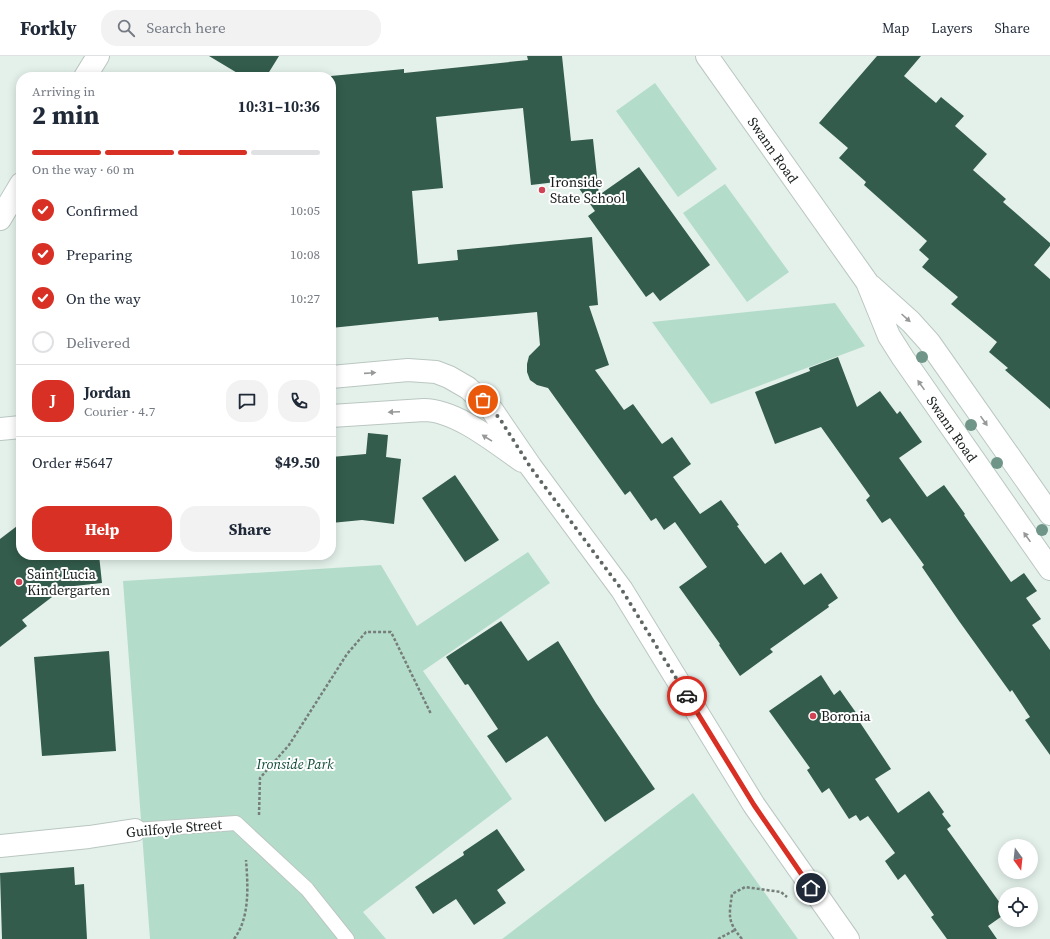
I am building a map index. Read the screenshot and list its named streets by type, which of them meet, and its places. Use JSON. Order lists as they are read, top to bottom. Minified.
{"streets":{"street":["Swann Road","Guilfoyle Street"]},"parks":["Ironside Park"],"places":["Ironside State School","Saint Lucia Kindergarten","Boronia"],"north":"bottom","page":{"header":"Forkly","search":"Search here","nav":["Map","Layers","Share"],"heading":["2 min","Arriving in","10:31–10:36"],"panel":["Jordan","Courier · 4.7","Order #5647","$49.50"],"bar":"On the way · 60 m","list":[["Confirmed","10:05"],["Preparing","10:08"],["On the way","10:27"],"Delivered"],"round":"J","buttons":["Help","Share"]}}
